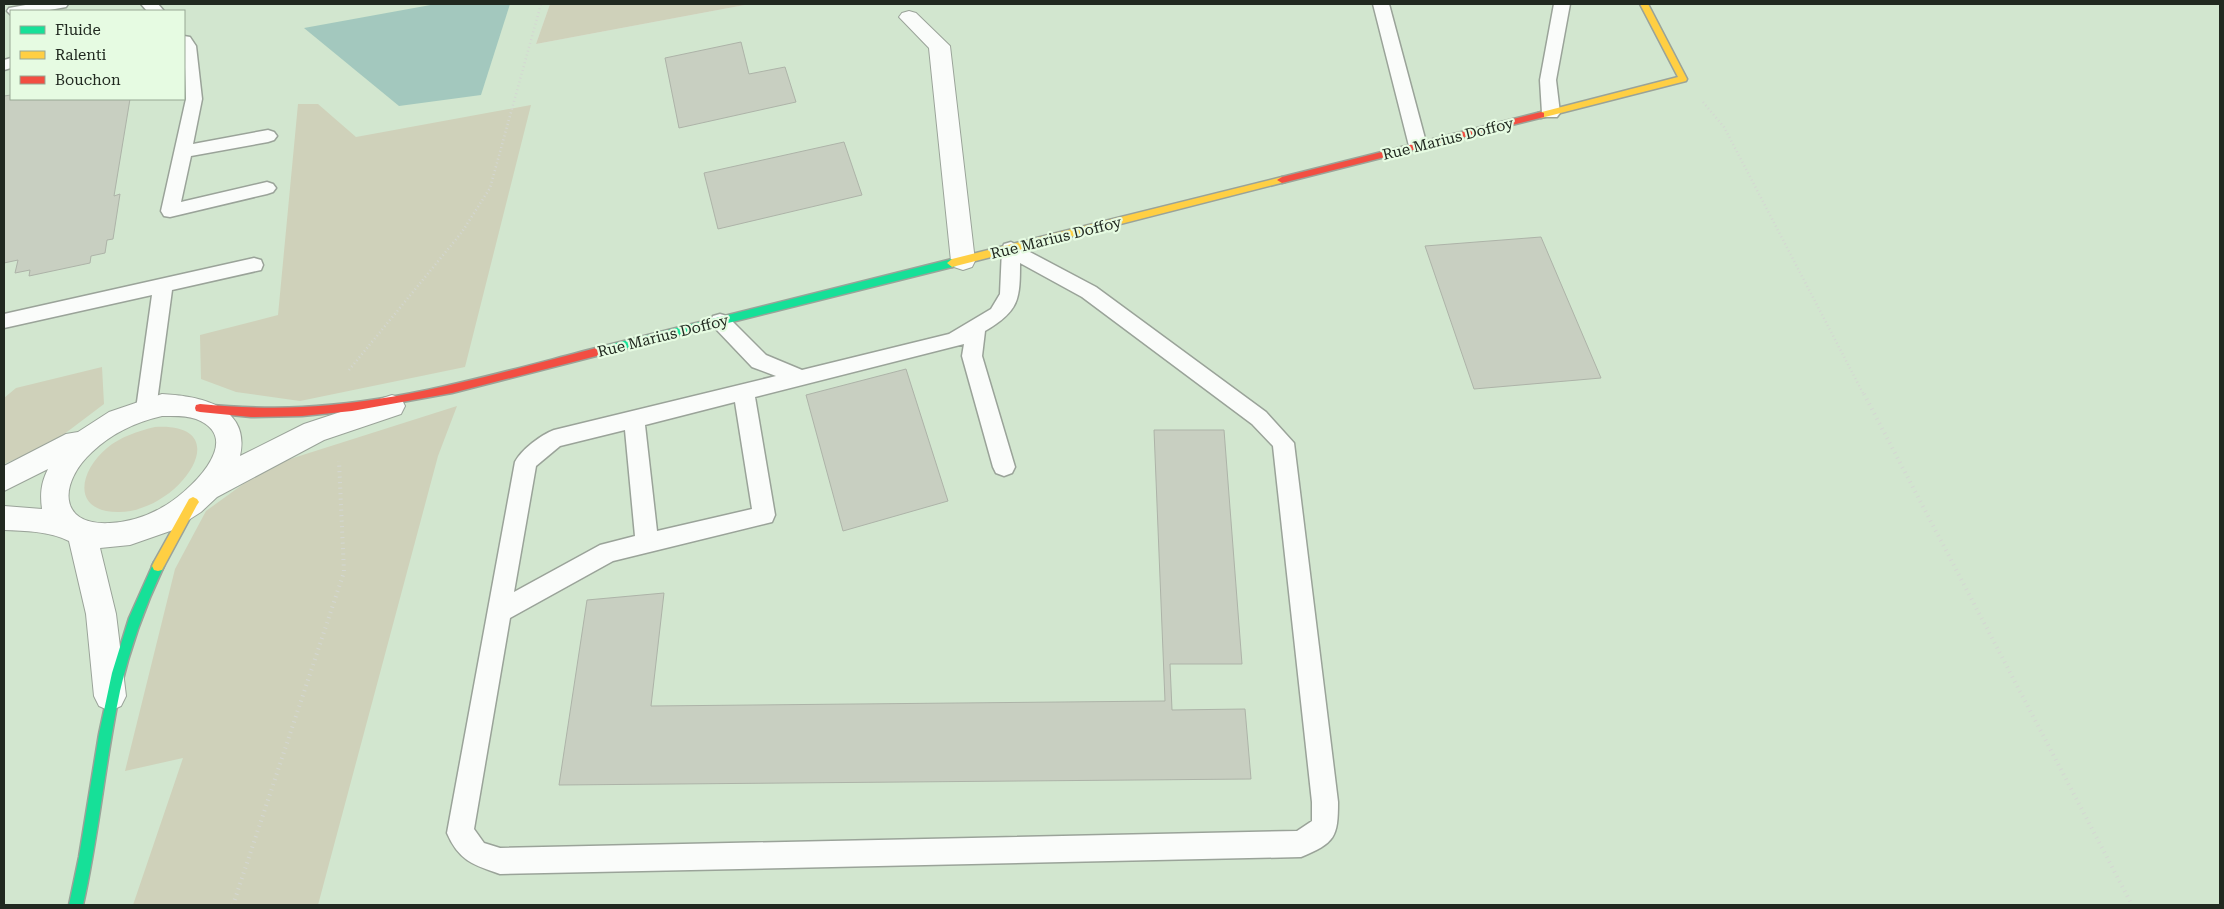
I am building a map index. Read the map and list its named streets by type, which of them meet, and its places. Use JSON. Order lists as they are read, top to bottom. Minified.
{"streets":{"street":["Rue Marius Doffoy"]},"legend":["Fluide","Ralenti","Bouchon"]}
